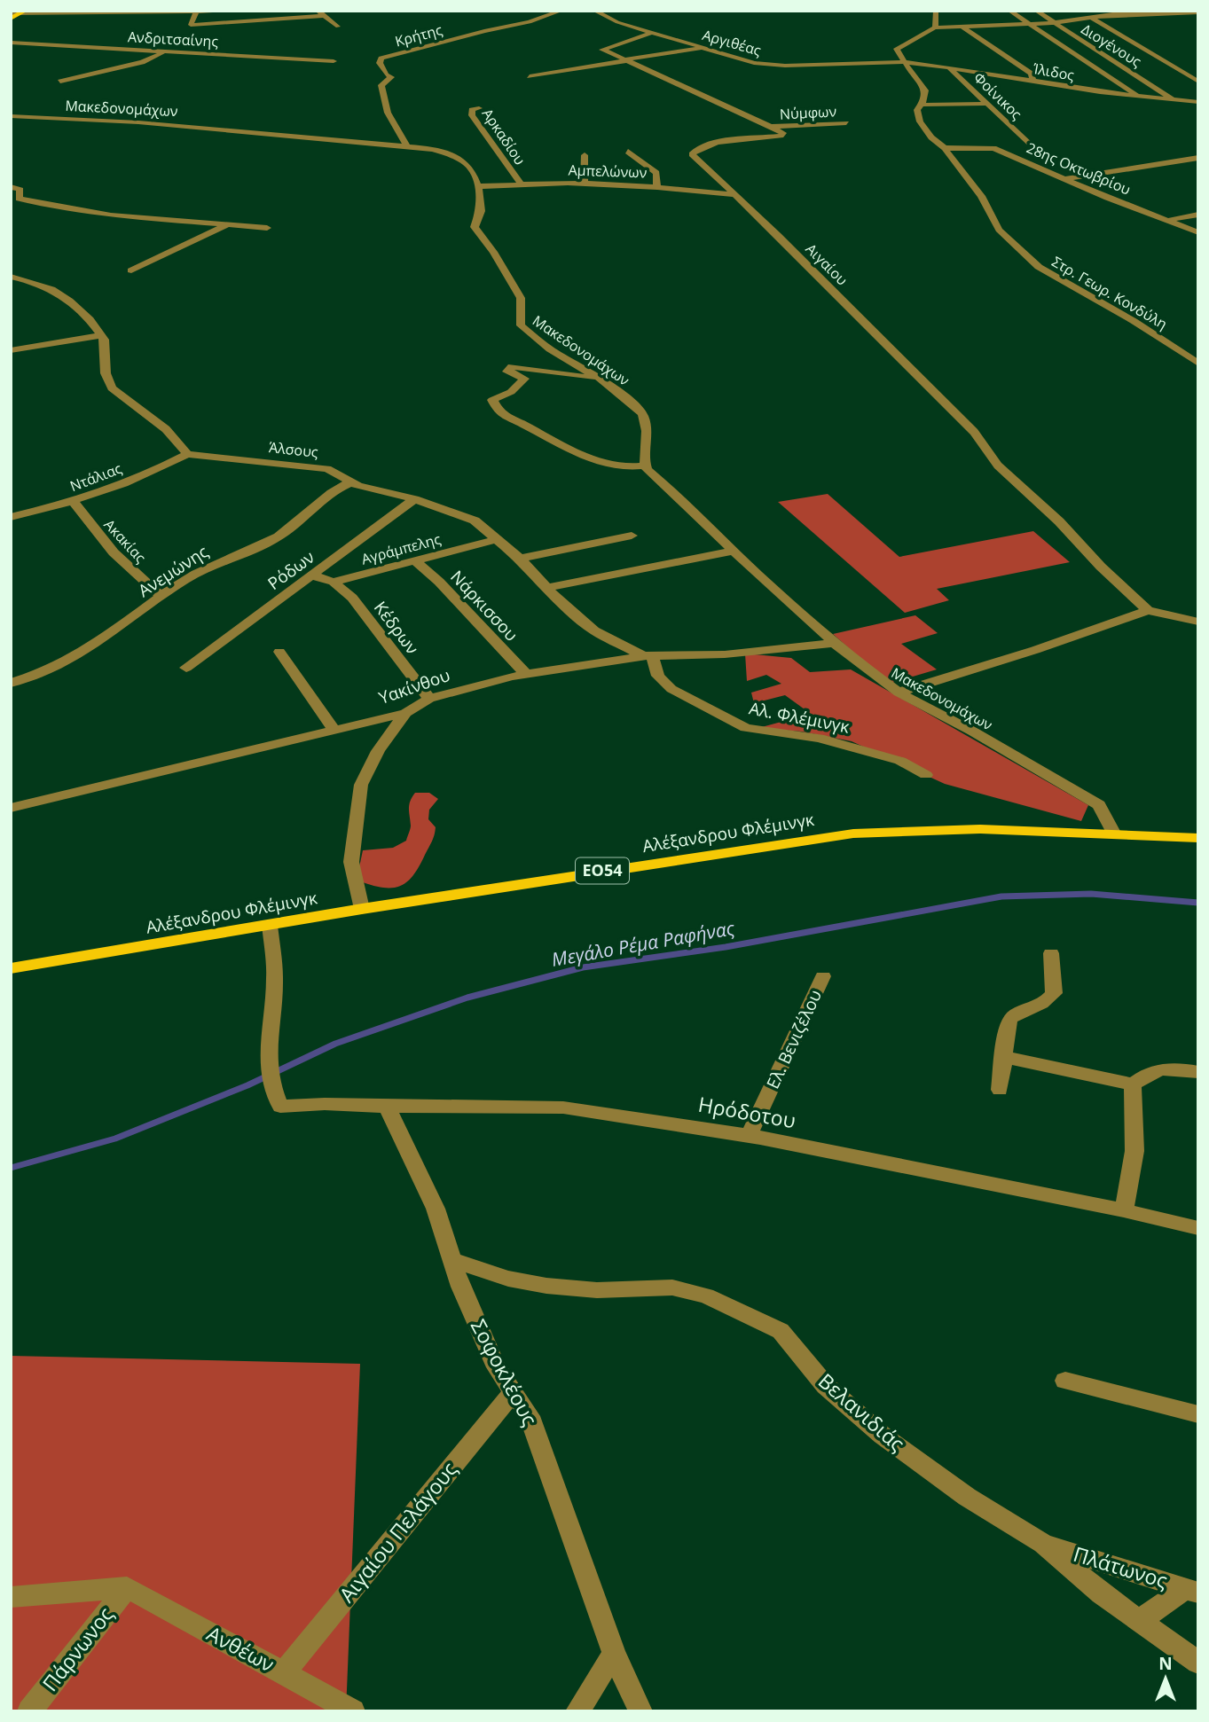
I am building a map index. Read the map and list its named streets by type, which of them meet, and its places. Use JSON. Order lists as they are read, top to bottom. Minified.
{"streets":{"main road":["Αλέξανδρου Φλέμινγκ","ΕΟ54"],"street":["Κρήτης","Ανδριτσαίνης","Αργιθέας","Διογένους","Ίλιδος","Φοίνικος","Μακεδονομάχων","Νύμφων","Αρκαδίου","28ης Οκτωβρίου","Αμπελώνων","Αιγαίου","Στρ. Γεωρ. Κονδύλη","Άλσους","Ντάλιας","Ακακίας","Αγράμπελης","Ρόδων","Ανεμώνης","Νάρκισσου","Κέδρων","Υακίνθου","Αλ. Φλέμινγκ","Ελ. Βενιζέλου","Ηρόδοτου","Σοφοκλέους","Βελανιδιάς","Αιγαίου Πελάγους","Πλάτωνος","Πάρνωνος","Ανθέων"]},"crossings":[["Κρήτης","Μακεδονομάχων"],["Αργιθέας","Ίλιδος"],["Αργιθέας","Στρ. Γεωρ. Κονδύλη"],["Διογένους","Ίλιδος"],["Ίλιδος","Φοίνικος"],["Ίλιδος","Στρ. Γεωρ. Κονδύλη"],["Μακεδονομάχων","Αμπελώνων"],["Μακεδονομάχων","Υακίνθου"],["Μακεδονομάχων","Αλέξανδρου Φλέμινγκ"],["Νύμφων","Αιγαίου"],["Αρκαδίου","Αμπελώνων"],["28ης Οκτωβρίου","Στρ. Γεωρ. Κονδύλη"],["Αμπελώνων","Αιγαίου"],["Άλσους","Ντάλιας"],["Άλσους","Αγράμπελης"],["Άλσους","Ρόδων"],["Άλσους","Ανεμώνης"],["Άλσους","Υακίνθου"],["Άλσους","Αλ. Φλέμινγκ"],["Ντάλιας","Ακακίας"],["Ακακίας","Ανεμώνης"],["Αγράμπελης","Νάρκισσου"],["Αγράμπελης","Κέδρων"],["Νάρκισσου","Υακίνθου"],["Κέδρων","Υακίνθου"],["Υακίνθου","Αλ. Φλέμινγκ"],["Αλέξανδρου Φλέμινγκ","Ηρόδοτου"],["Ελ. Βενιζέλου","Ηρόδοτου"],["Ηρόδοτου","Σοφοκλέους"],["Σοφοκλέους","Βελανιδιάς"],["Σοφοκλέους","Αιγαίου Πελάγους"],["Βελανιδιάς","Πλάτωνος"],["Αιγαίου Πελάγους","Ανθέων"],["Πάρνωνος","Ανθέων"]],"water":["Μεγάλο Ρέμα Ραφήνας"],"north":"top"}
